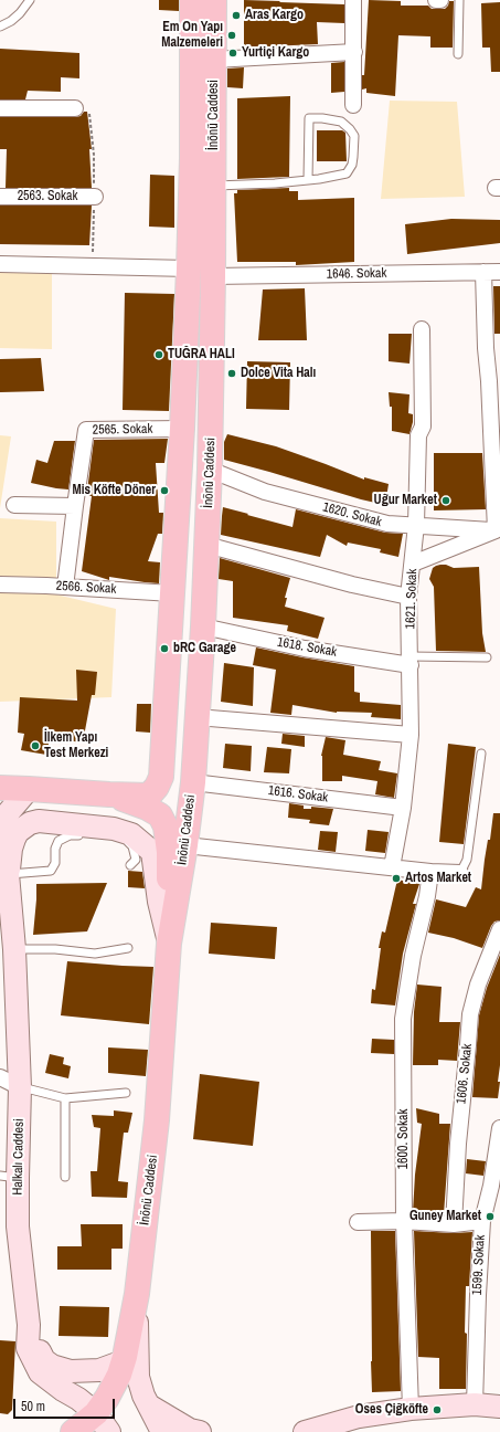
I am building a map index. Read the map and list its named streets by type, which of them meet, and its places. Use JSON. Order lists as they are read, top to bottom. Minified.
{"streets":{"main road":["İnönü Caddesi","Halkalı Caddesi"],"street":["2563. Sokak","1646. Sokak","2565. Sokak","1620. Sokak","2566. Sokak","1621. Sokak","1618. Sokak","1616. Sokak","1606. Sokak","1600. Sokak","1599. Sokak"]},"crossings":[["İnönü Caddesi","1646. Sokak"],["İnönü Caddesi","2565. Sokak"],["İnönü Caddesi","1620. Sokak"],["İnönü Caddesi","2566. Sokak"],["İnönü Caddesi","1618. Sokak"],["İnönü Caddesi","1616. Sokak"],["İnönü Caddesi","Halkalı Caddesi"],["2565. Sokak","2566. Sokak"],["1620. Sokak","1621. Sokak"],["1621. Sokak","1618. Sokak"],["1621. Sokak","1616. Sokak"]],"places":["Aras Kargo","Em On Yapı Malzemeleri","Yurtiçi Kargo","TUĞRA HALI","Dolce Vita Halı","Mis Köfte Döner","Uğur Market","bRC Garage","İlkem Yapı Test Merkezi","Artos Market","Guney Market","Oses Çiğköfte"],"scale_bar":"50 m"}
